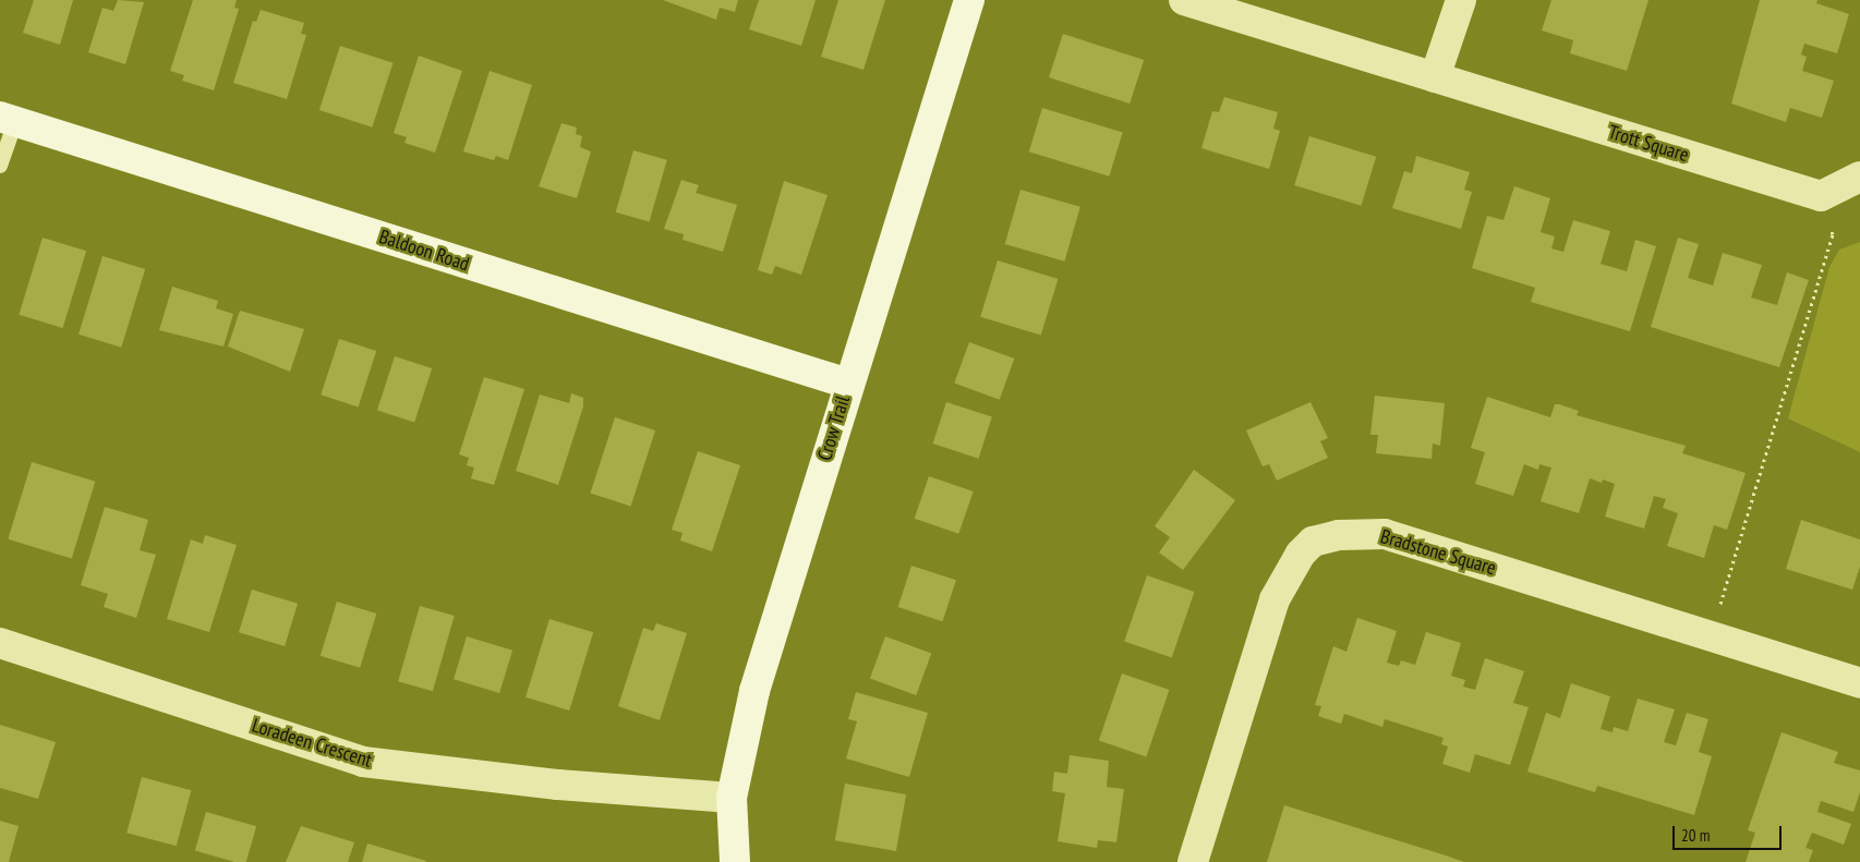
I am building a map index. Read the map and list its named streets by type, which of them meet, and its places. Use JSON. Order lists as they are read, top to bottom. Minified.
{"streets":{"street":["Trott Square","Baldoon Road","Crow Trail","Bradstone Square","Loradeen Crescent"]},"crossings":[["Baldoon Road","Crow Trail"],["Crow Trail","Loradeen Crescent"]],"scale_bar":"20 m"}
